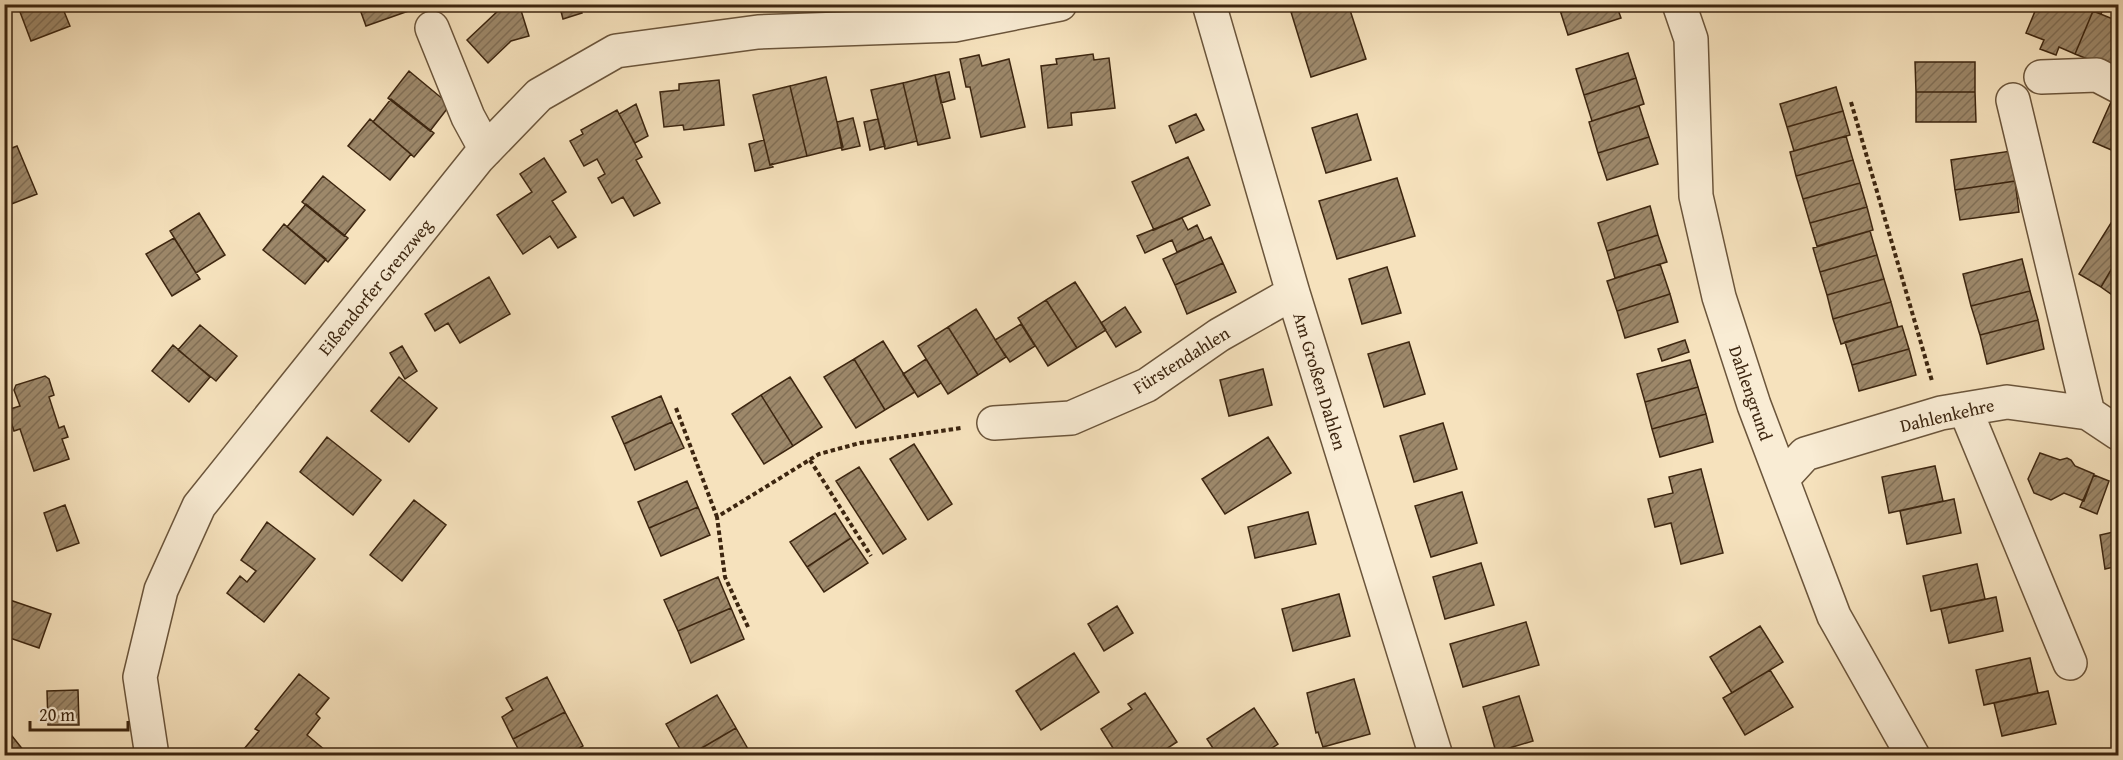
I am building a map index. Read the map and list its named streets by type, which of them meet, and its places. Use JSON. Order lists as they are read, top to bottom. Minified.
{"streets":{"street":["Eißendorfer Grenzweg","Fürstendahlen","Am Großen Dahlen","Dahlengrund","Dahlenkehre"]},"crossings":[["Fürstendahlen","Am Großen Dahlen"],["Dahlengrund","Dahlenkehre"]],"scale_bar":"20 m"}
